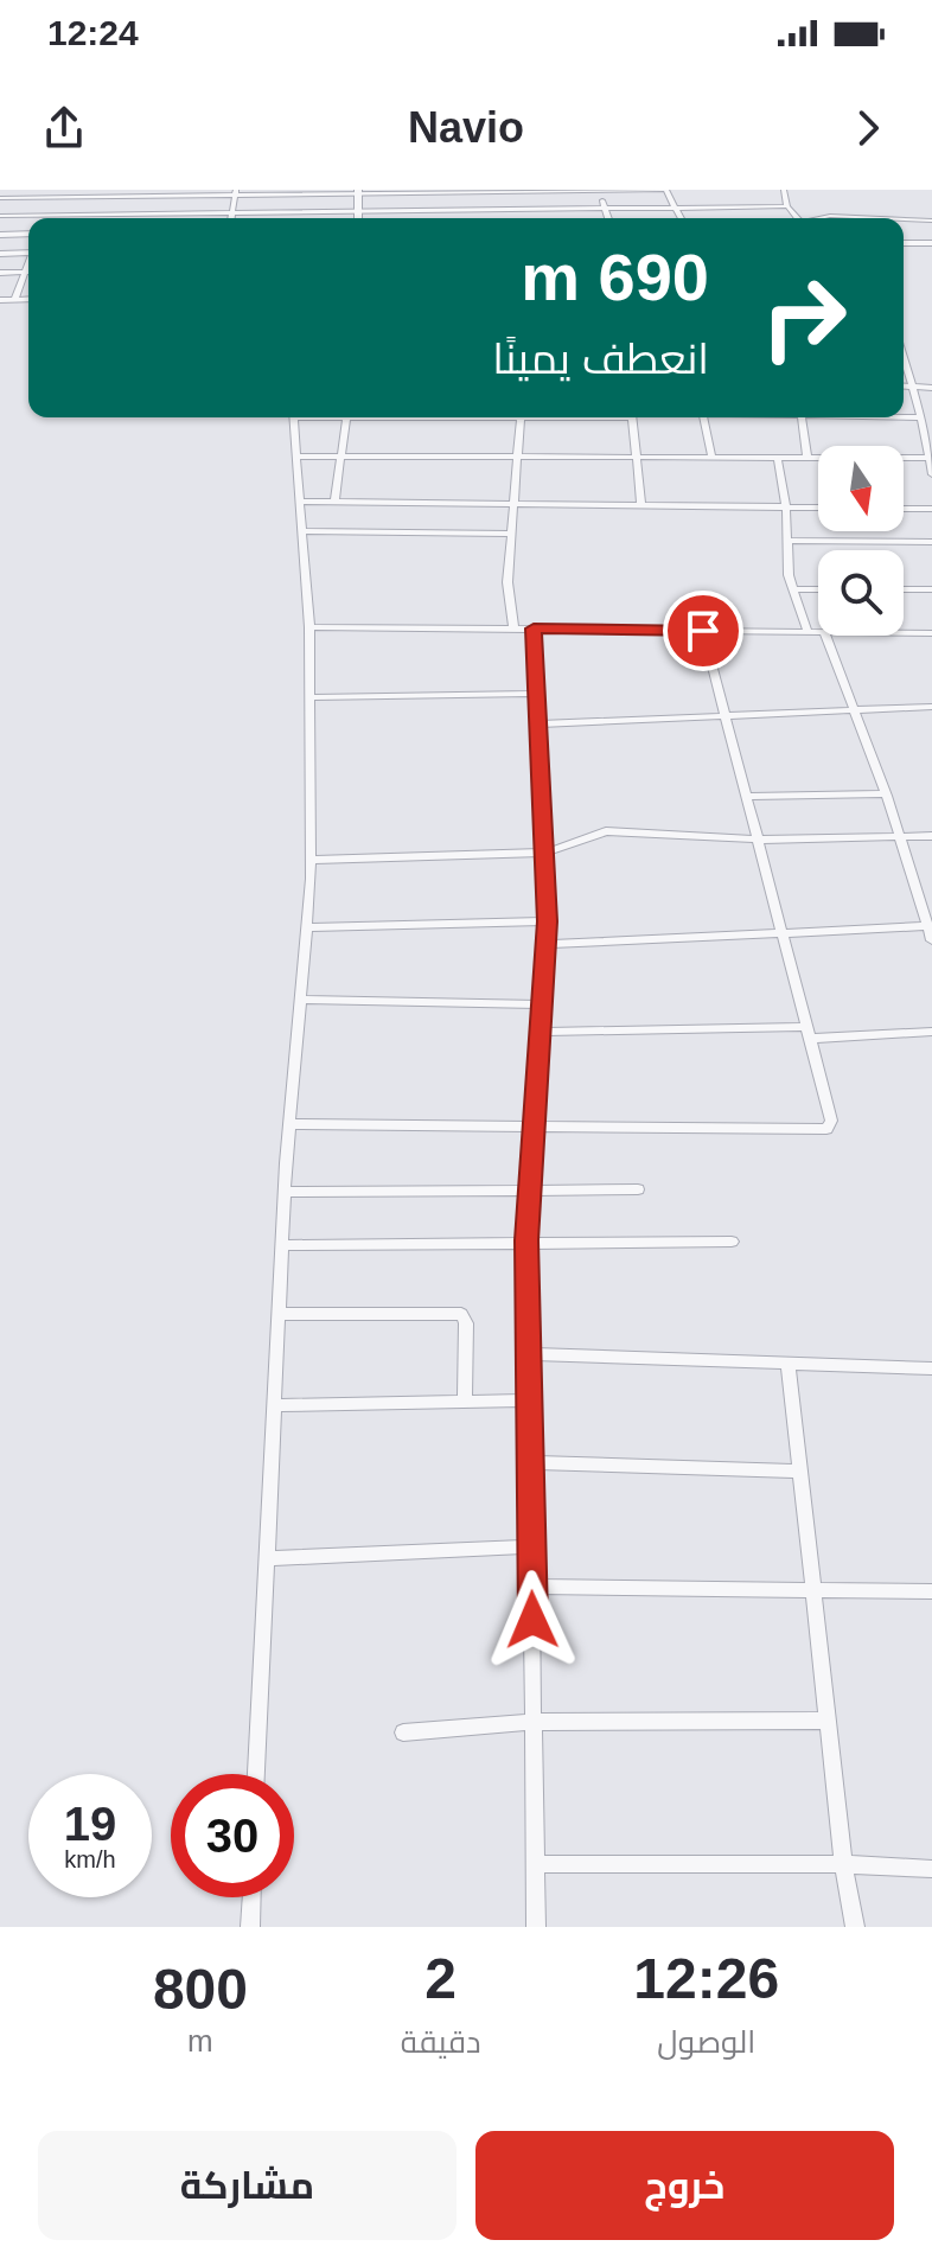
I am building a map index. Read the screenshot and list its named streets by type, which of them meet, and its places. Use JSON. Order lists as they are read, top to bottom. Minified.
{"north":"bottom","page":{"status":"12:24","header":"Navio","turn":["690 m","انعطف يمينًا"],"speed":"19 km/h","limit":"30","eta":["12:26","الوصول","2","دقيقة","800","m"],"buttons":["خروج","مشاركة"]}}
